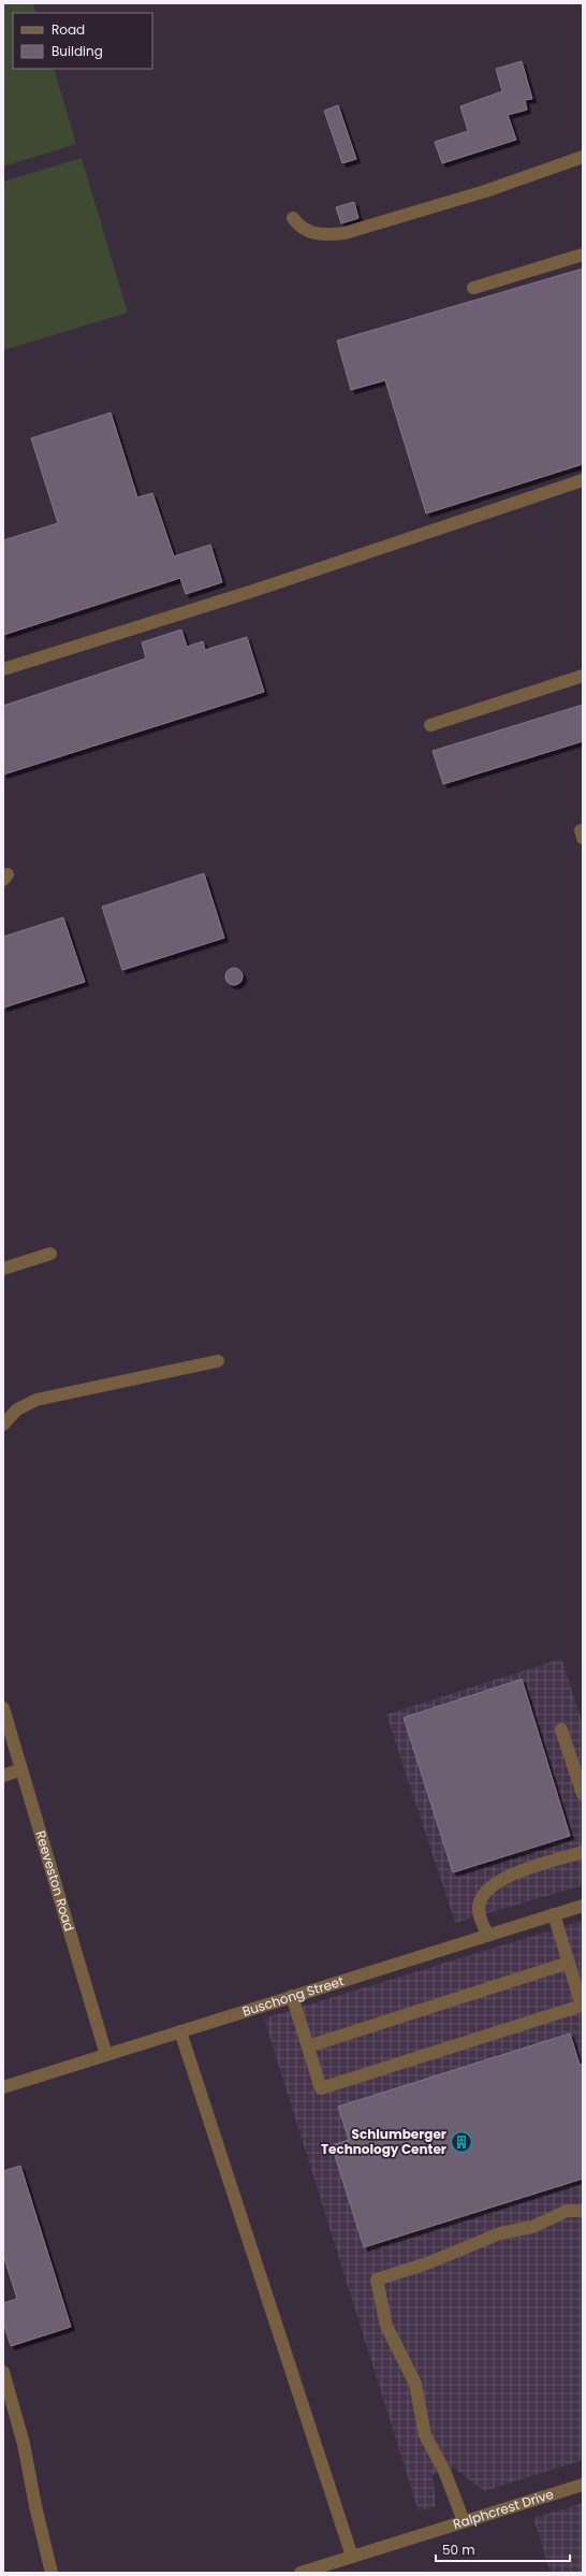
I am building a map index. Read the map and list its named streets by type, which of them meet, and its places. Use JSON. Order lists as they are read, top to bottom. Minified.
{"streets":{"street":["Reeveston Road","Buschong Street","Ralphcrest Drive"]},"crossings":[["Reeveston Road","Buschong Street"]],"places":{"building":["Schlumberger Technology Center"]},"legend":["Road","Building"],"scale_bar":"50 m"}
